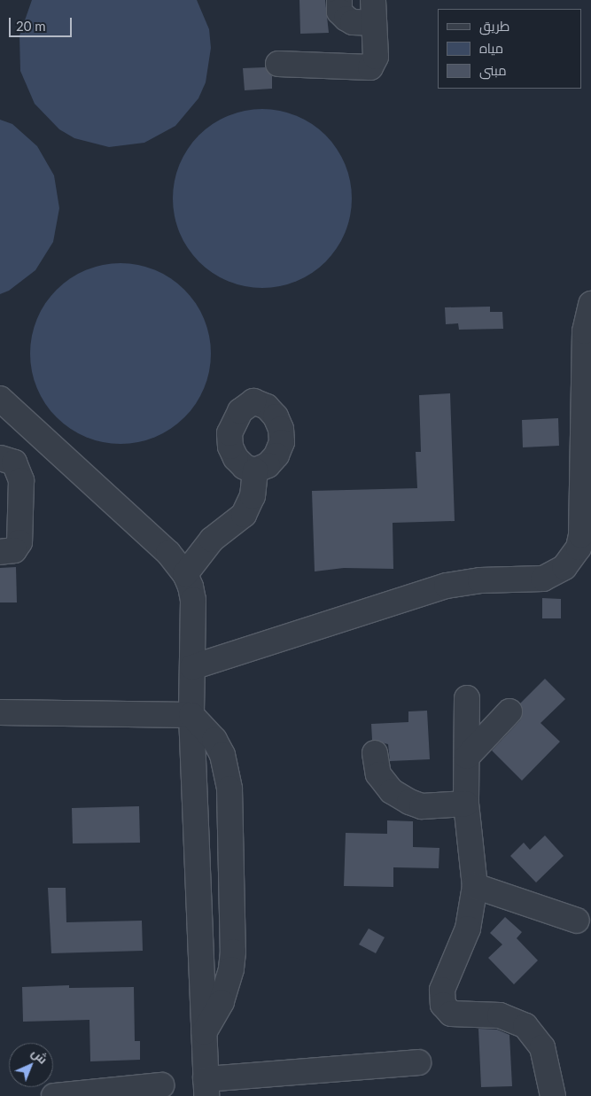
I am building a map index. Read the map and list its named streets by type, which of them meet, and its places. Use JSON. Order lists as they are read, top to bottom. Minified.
{"legend":["طريق","مياه","مبنى"],"scale_bar":"20 m","north":"top right"}
